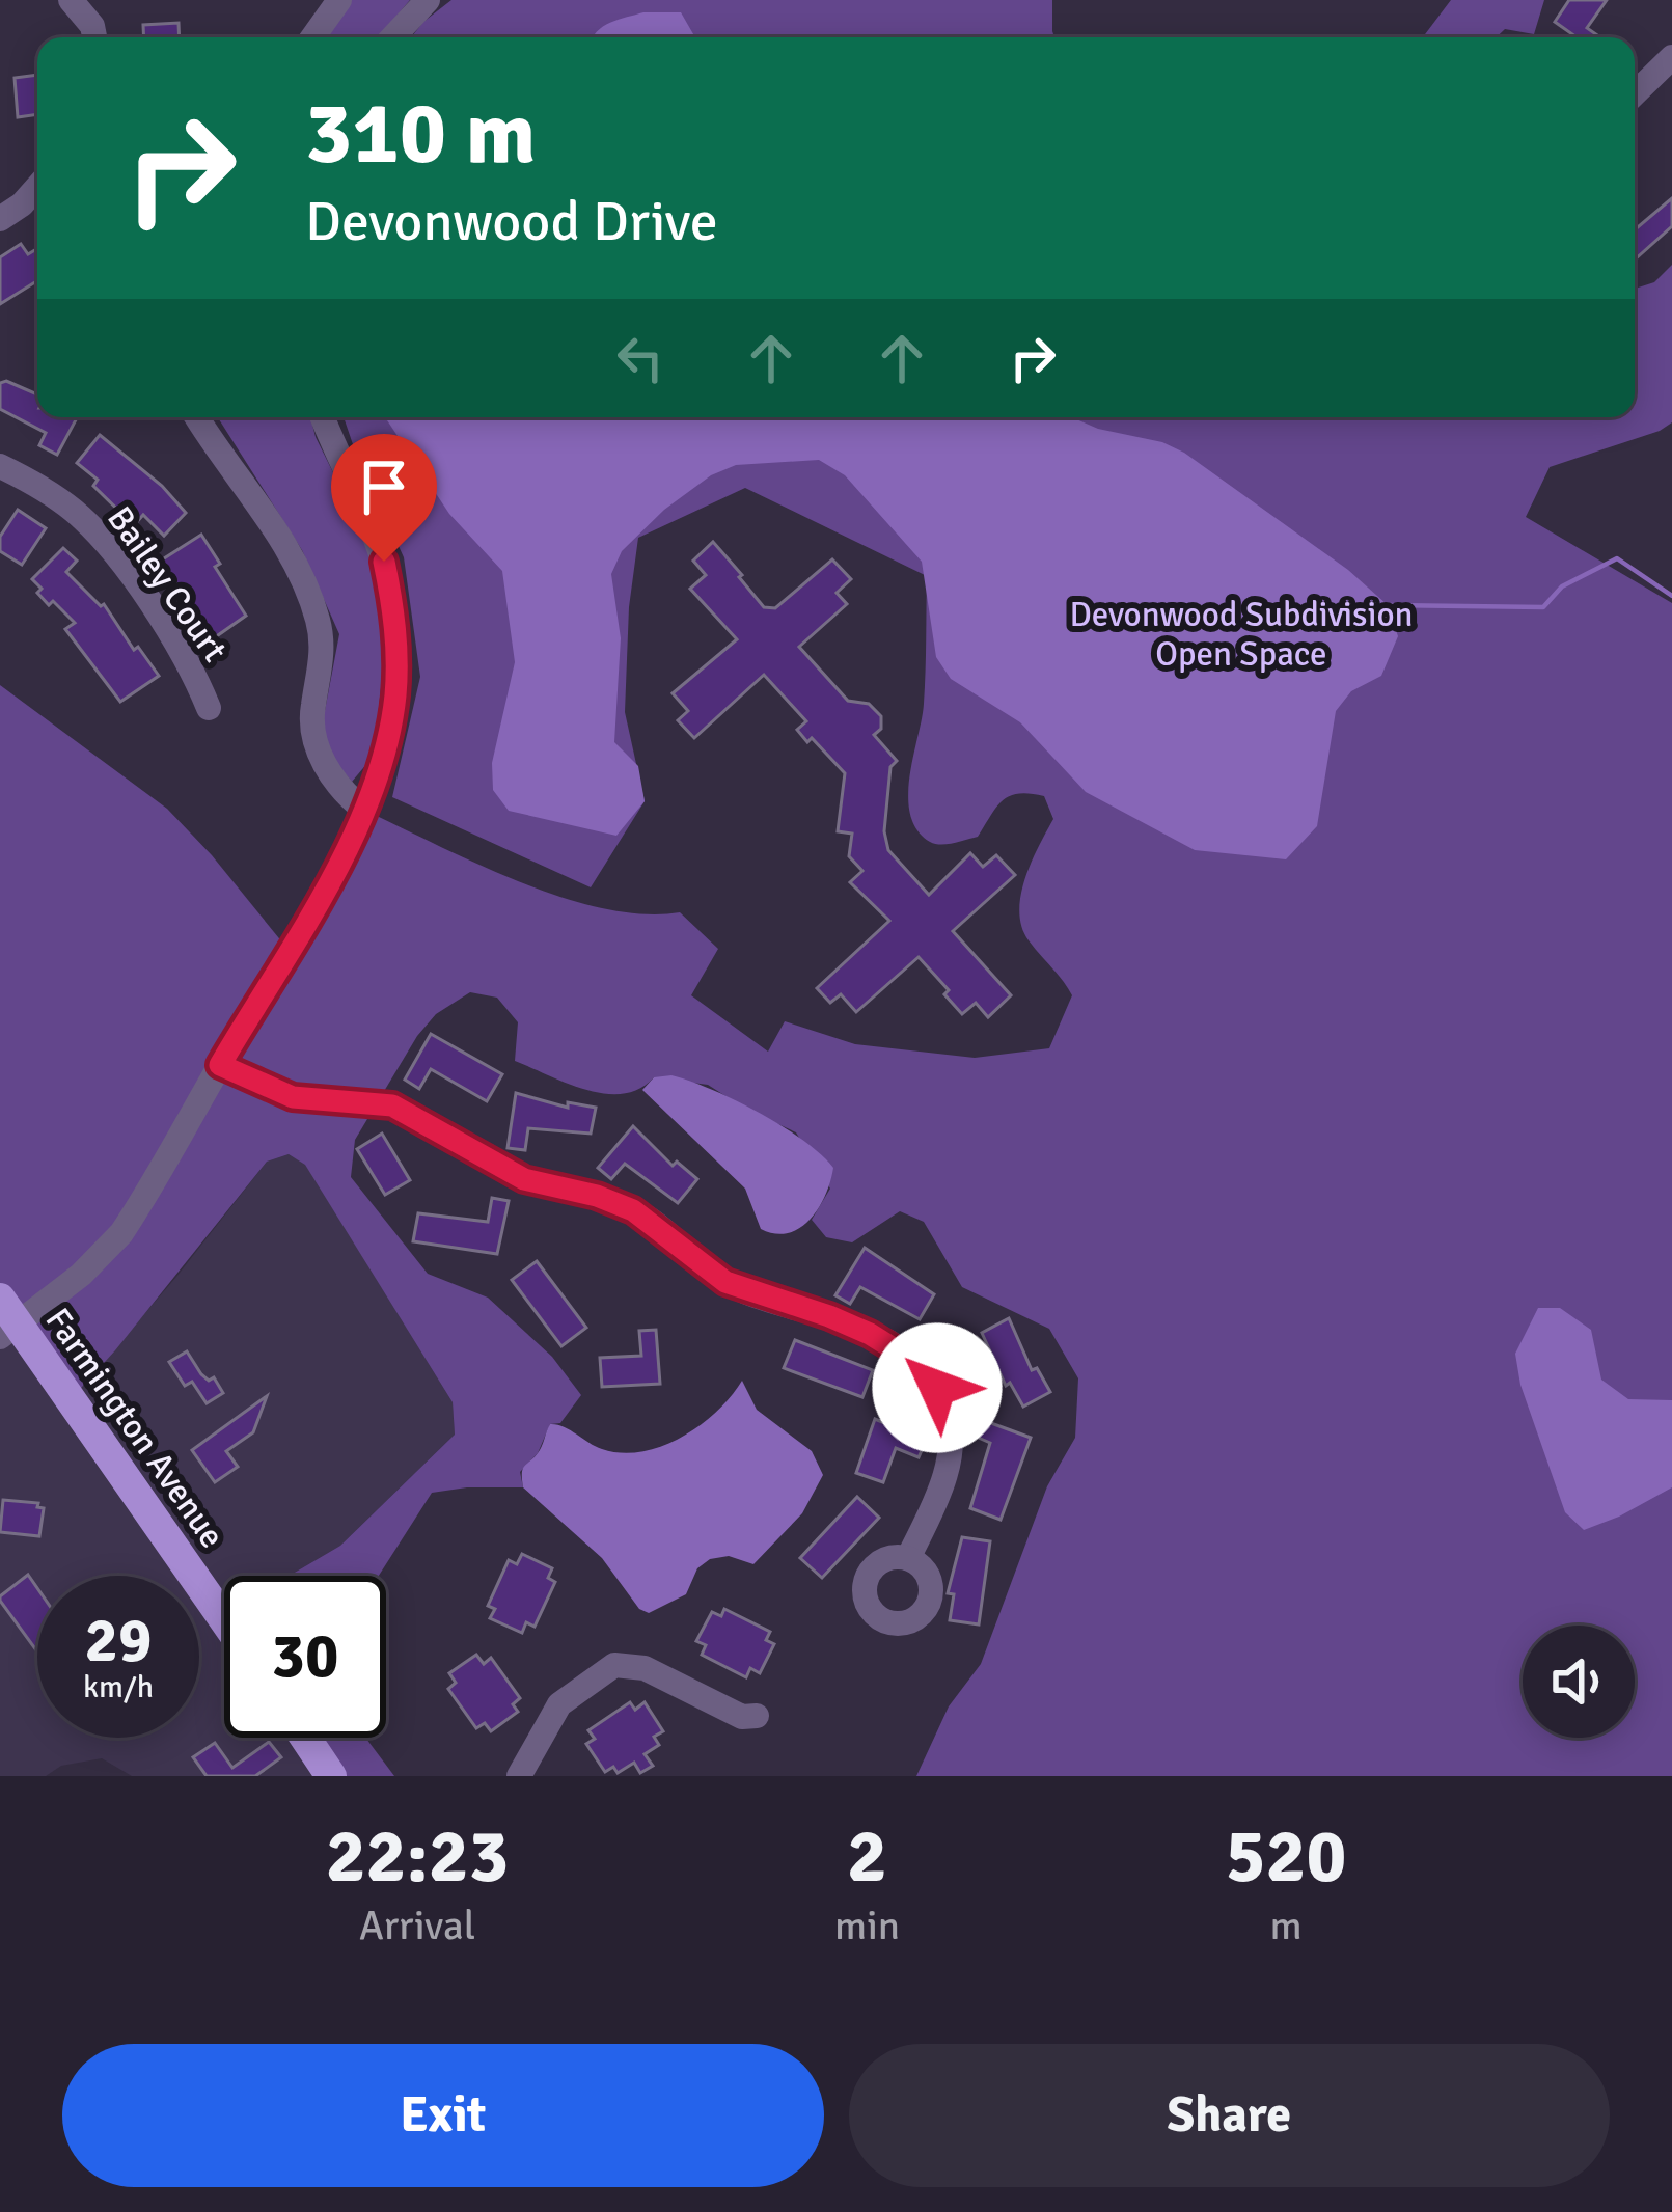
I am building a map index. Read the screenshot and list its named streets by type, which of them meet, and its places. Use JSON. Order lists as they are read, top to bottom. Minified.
{"streets":{"main road":["Farmington Avenue"],"street":["Bailey Court"]},"parks":["Devonwood Subdivision Open Space"],"page":{"turn":["310 m","Devonwood Drive"],"speed":"29 km/h","limit":"30","eta":["22:23","Arrival","2","min","520","m"],"buttons":["Exit","Share"]}}
